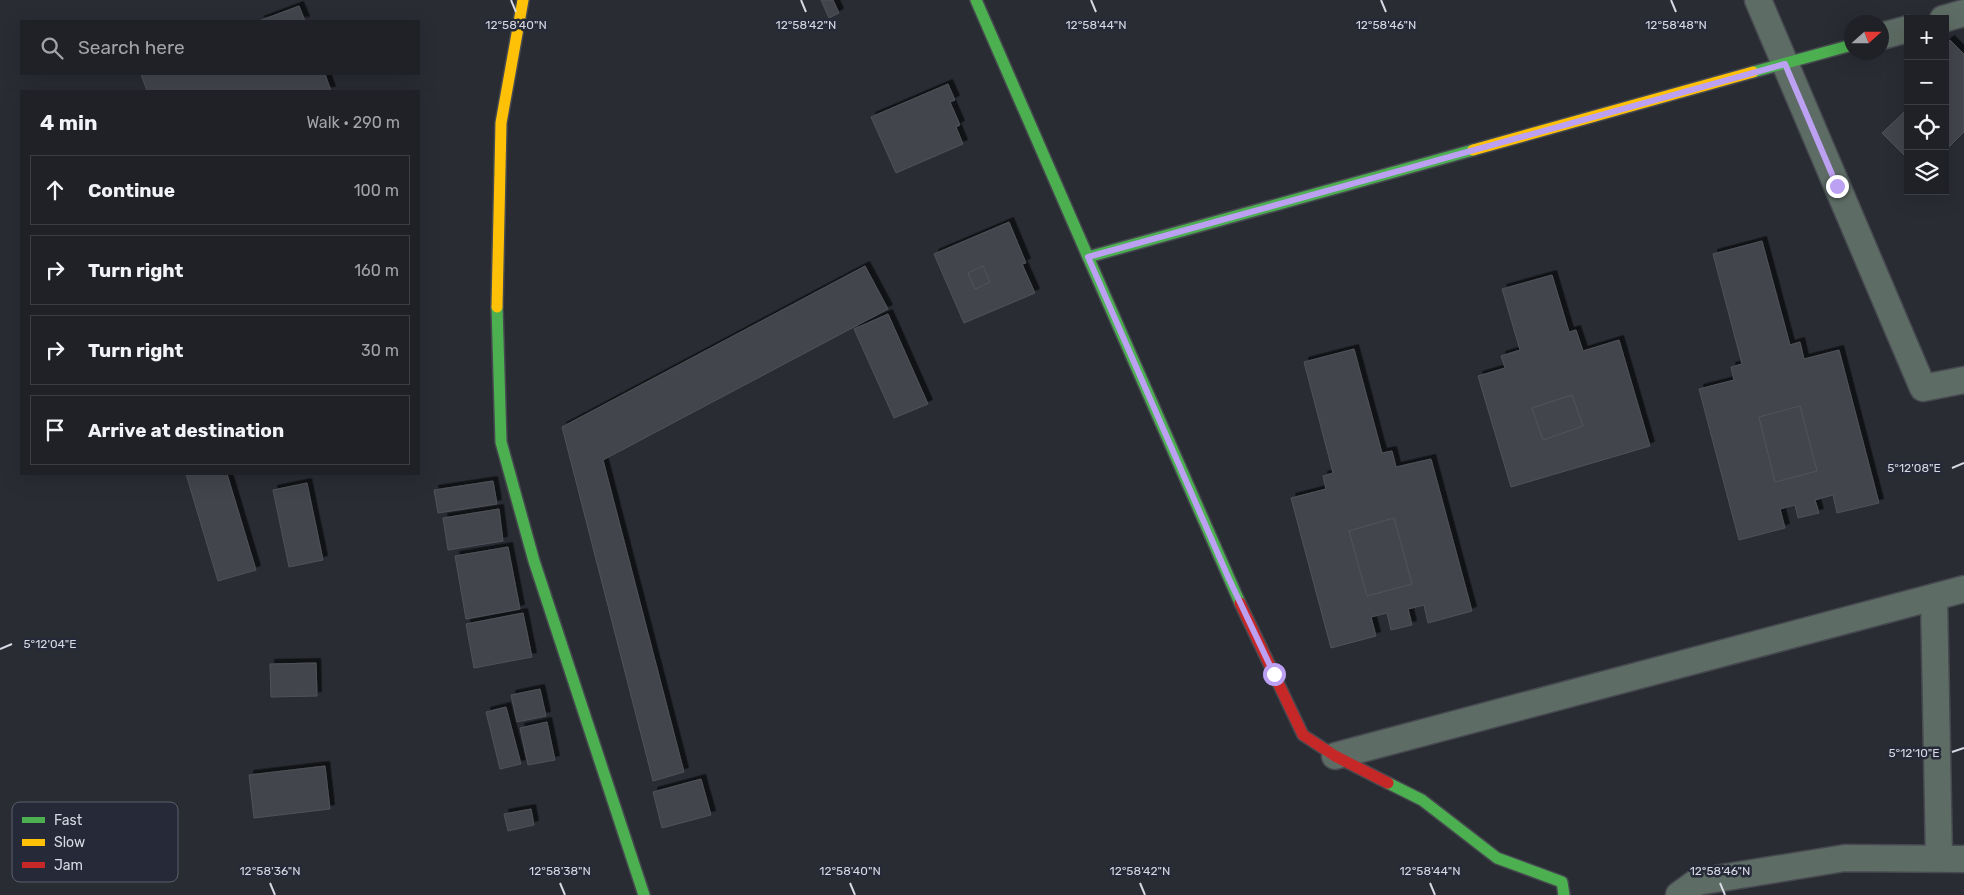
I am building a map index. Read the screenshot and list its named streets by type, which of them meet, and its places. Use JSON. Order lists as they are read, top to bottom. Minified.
{"legend":["Fast","Slow","Jam"],"north":"right","page":{"map_buttons":["+","−"],"search":"Search here","heading":["4 min","Walk · 290 m"],"list":[["Continue","100 m"],["Turn right","160 m"],["Turn right","30 m"],"Arrive at destination"]},"coordinates":["12°58'40\"N","12°58'42\"N","12°58'44\"N","12°58'46\"N","12°58'48\"N","5°12'08\"E","5°12'04\"E","5°12'10\"E","12°58'36\"N","12°58'38\"N"]}
